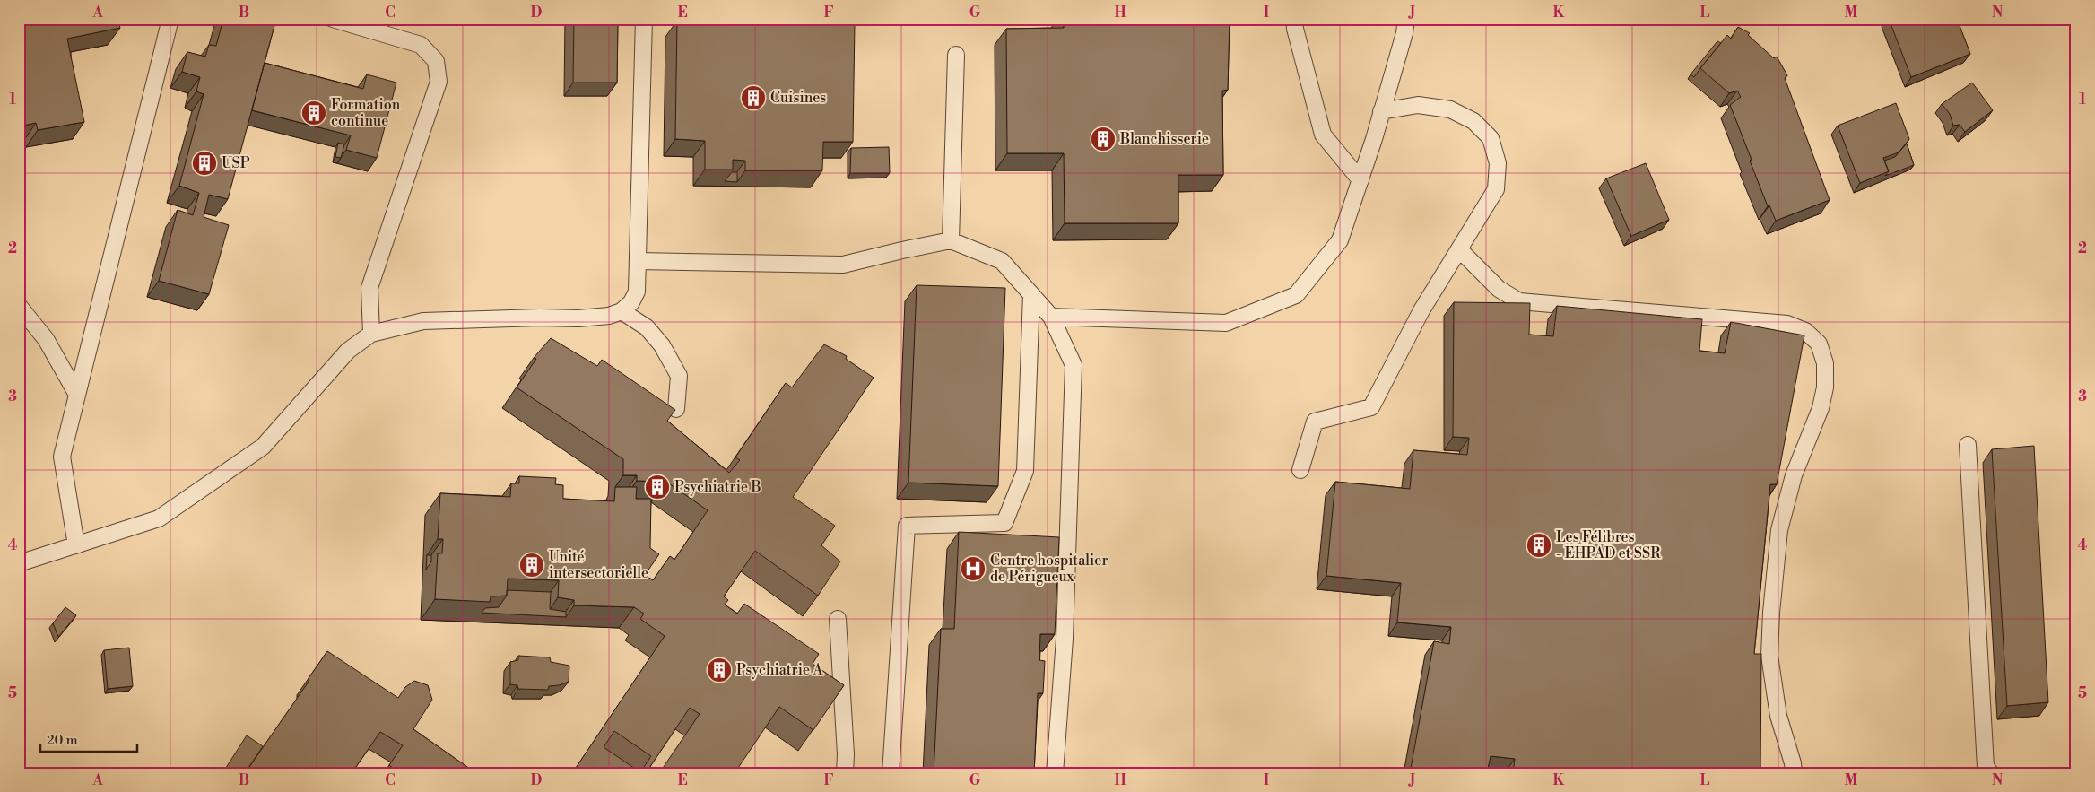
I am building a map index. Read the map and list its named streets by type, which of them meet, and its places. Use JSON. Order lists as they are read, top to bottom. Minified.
{"places":{"building":["Cuisines","Formation continue","Blanchisserie","USP","Psychiatrie B","Les Félibres - EHPAD et SSR","Unité intersectorielle","Psychiatrie A"],"hospital":["Centre hospitalier de Périgueux"]},"scale_bar":"20 m","grid":{"columns":["A","B","C","D","E","F","G","H","I","J","K","L","M","N"],"rows":["1","2","3","4","5"]}}
